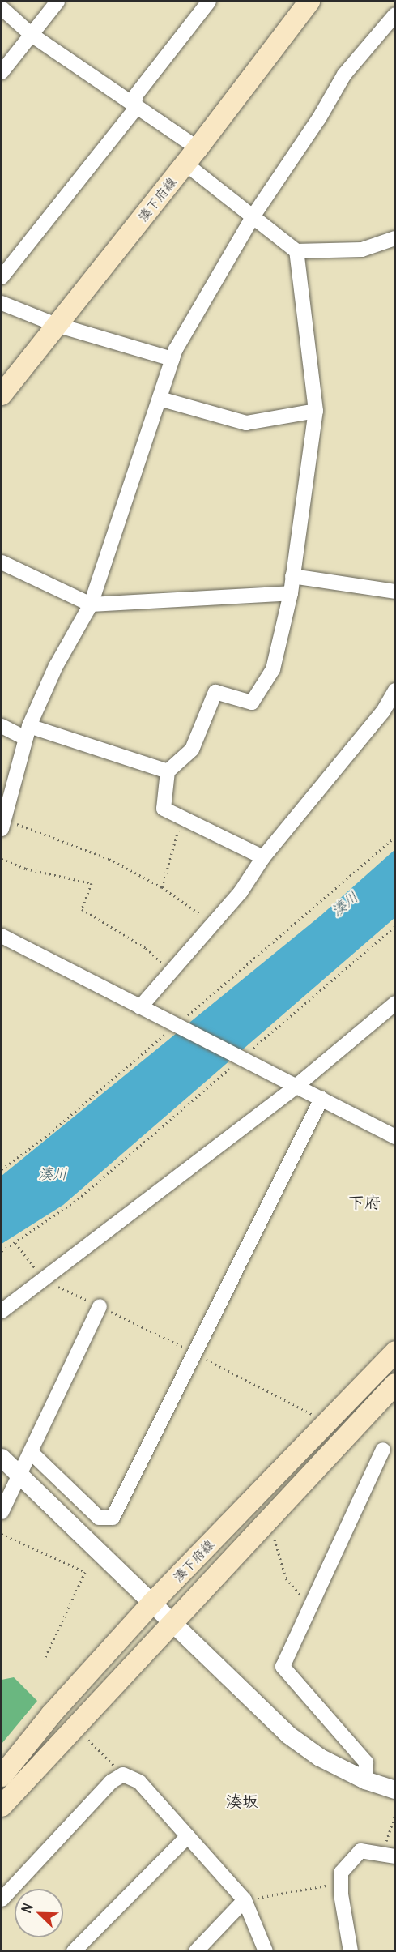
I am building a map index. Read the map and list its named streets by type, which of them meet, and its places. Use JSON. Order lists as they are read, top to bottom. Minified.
{"streets":{"main road":["湊下府線"]},"districts":["下府","湊坂"],"water":["湊川"],"north":"top left"}
